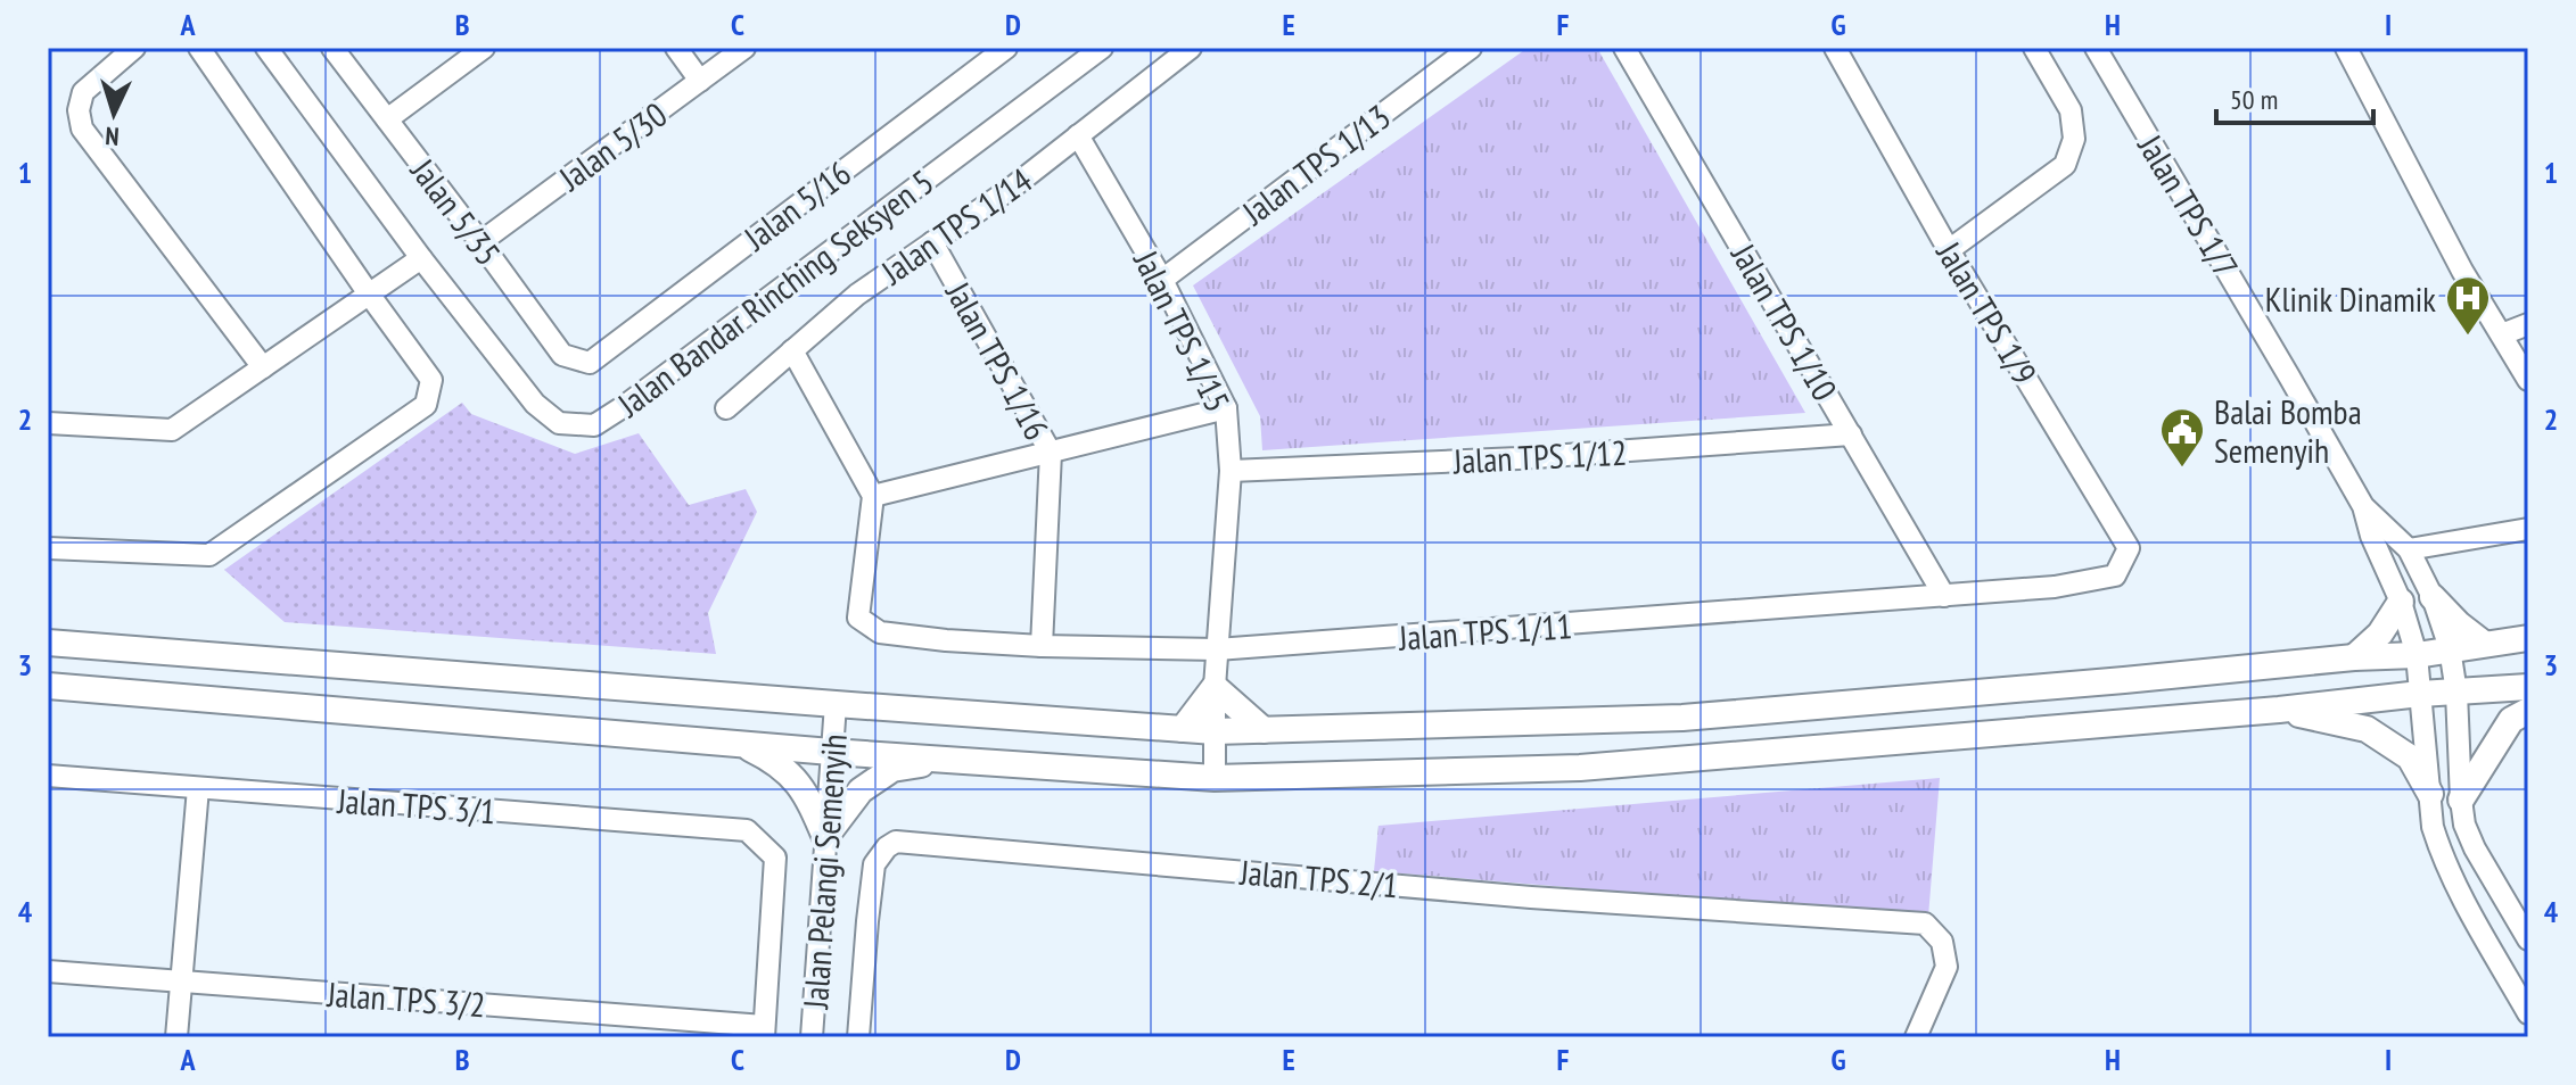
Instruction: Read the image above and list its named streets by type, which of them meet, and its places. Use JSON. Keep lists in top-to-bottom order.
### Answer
{
  "streets": {
    "street": [
      "Jalan 5/30",
      "Jalan TPS 1/13",
      "Jalan 5/16",
      "Jalan TPS 1/7",
      "Jalan 5/35",
      "Jalan TPS 1/14",
      "Jalan Bandar Rinching Seksyen 5",
      "Jalan TPS 1/9",
      "Jalan TPS 1/10",
      "Jalan TPS 1/15",
      "Jalan TPS 1/16",
      "Jalan TPS 1/12",
      "Jalan TPS 1/11",
      "Jalan TPS 3/1",
      "Jalan Pelangi Semenyih",
      "Jalan TPS 2/1",
      "Jalan TPS 3/2"
    ]
  },
  "crossings": [
    ["Jalan 5/30", "Jalan 5/35"],
    ["Jalan TPS 1/13", "Jalan TPS 1/15"],
    ["Jalan 5/16", "Jalan 5/35"],
    ["Jalan TPS 1/14", "Jalan TPS 1/15"],
    ["Jalan TPS 1/14", "Jalan TPS 1/16"],
    ["Jalan TPS 1/9", "Jalan TPS 1/11"],
    ["Jalan TPS 1/10", "Jalan TPS 1/12"],
    ["Jalan TPS 1/10", "Jalan TPS 1/11"],
    ["Jalan TPS 1/15", "Jalan TPS 1/12"],
    ["Jalan TPS 1/15", "Jalan TPS 1/11"],
    ["Jalan TPS 1/16", "Jalan TPS 1/11"],
    ["Jalan TPS 3/1", "Jalan TPS 3/2"]
  ],
  "places": {
    "hospital": ["Klinik Dinamik"],
    "public building": ["Balai Bomba Semenyih"]
  },
  "scale_bar": "50 m",
  "north": "bottom",
  "grid": {
    "columns": [
      "A",
      "B",
      "C",
      "D",
      "E",
      "F",
      "G",
      "H",
      "I"
    ],
    "rows": [
      "1",
      "2",
      "3",
      "4"
    ]
  }
}
